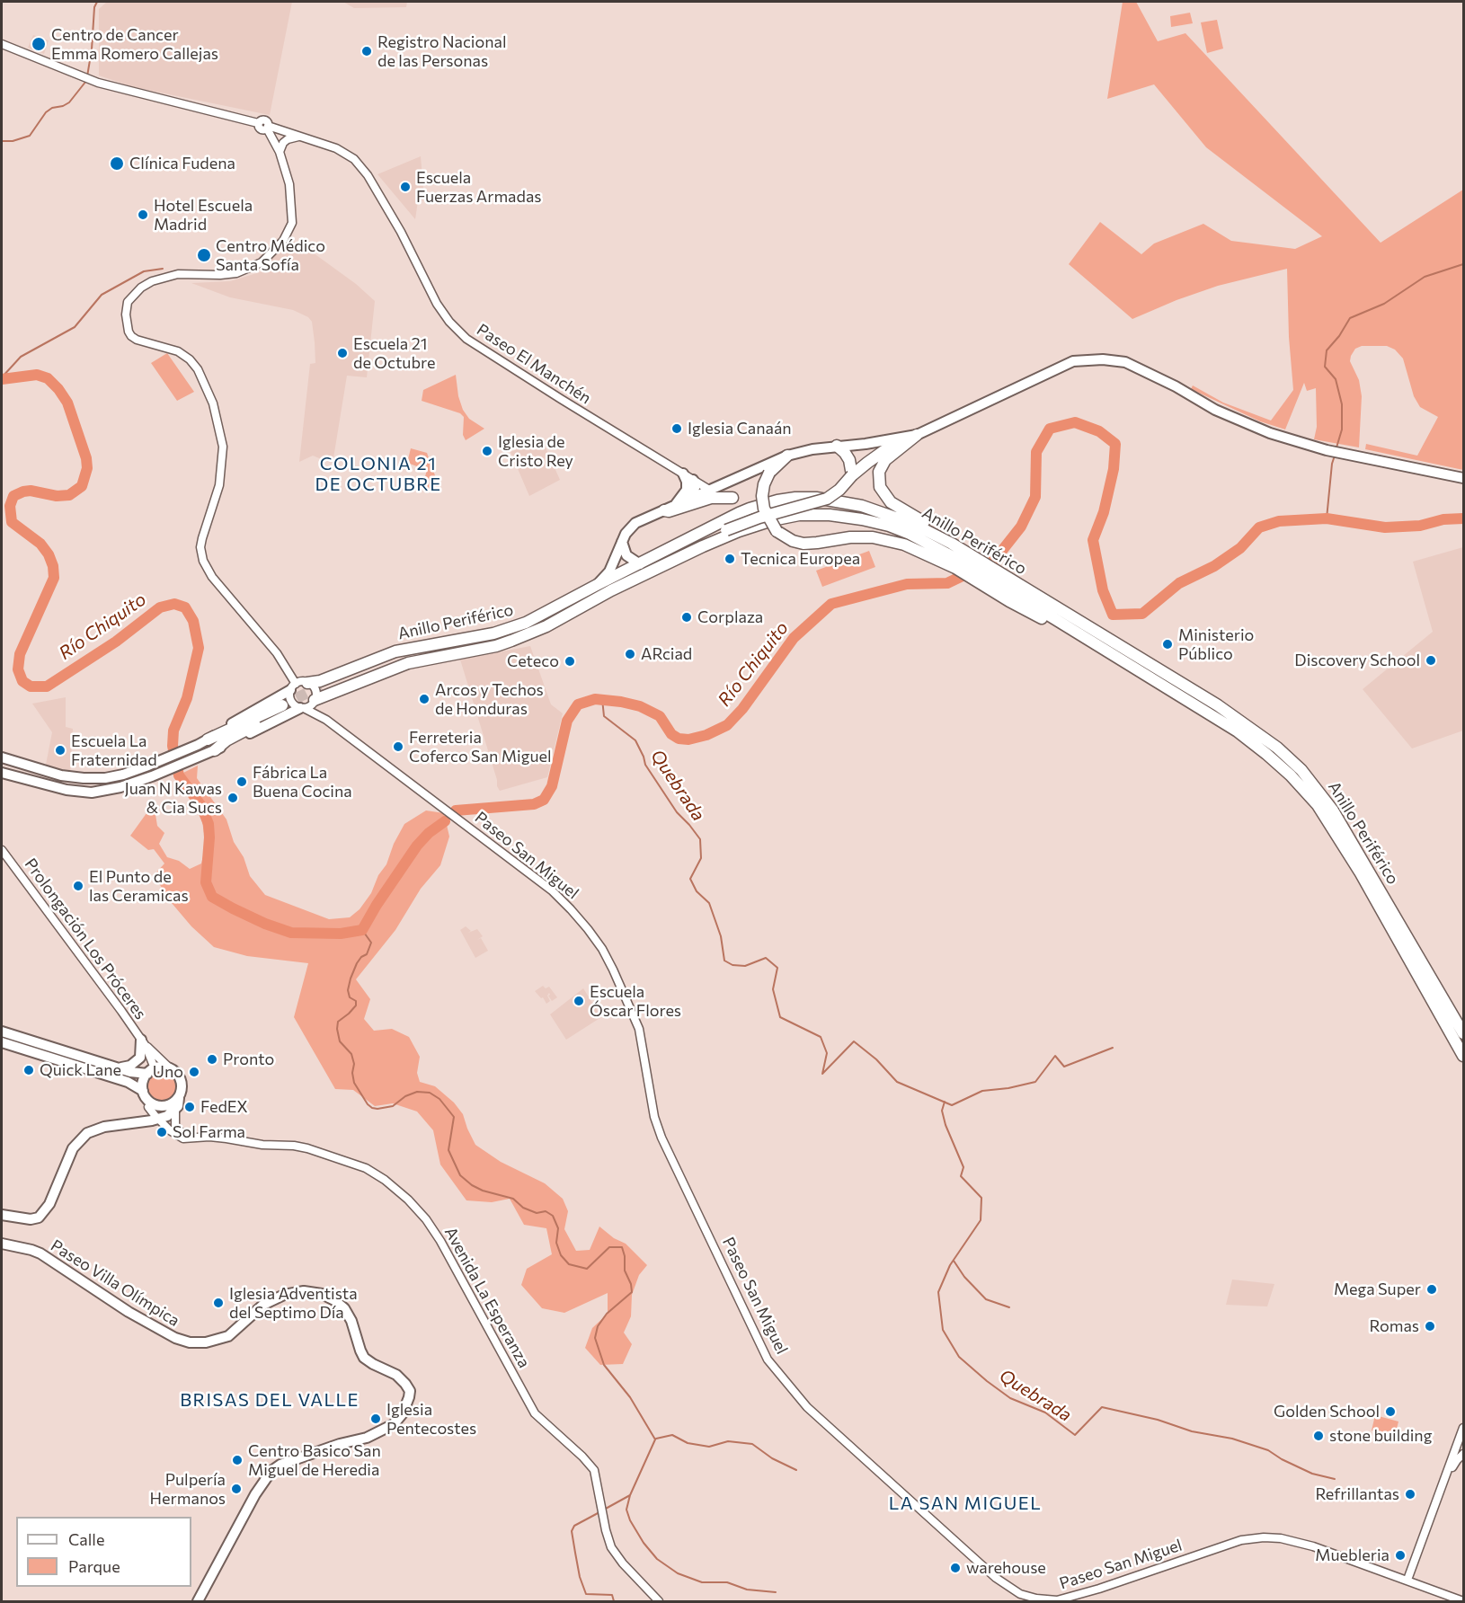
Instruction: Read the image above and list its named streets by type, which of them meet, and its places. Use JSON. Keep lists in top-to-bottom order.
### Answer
{
  "streets": {
    "highway": ["Anillo Periférico"],
    "main road": ["Paseo Villa Olímpica"],
    "street": [
      "Paseo El Manchén",
      "Paseo San Miguel",
      "Prolongación Los Próceres",
      "Avenida La Esperanza"
    ]
  },
  "crossings": [
    ["Anillo Periférico", "Paseo San Miguel"],
    ["Prolongación Los Próceres", "Avenida La Esperanza"]
  ],
  "districts": ["COLONIA 21 DE OCTUBRE", "BRISAS DEL VALLE", "LA SAN MIGUEL"],
  "water": ["Río Chiquito", "Quebrada"],
  "places": [
    "Centro de Cancer Emma Romero Callejas",
    "Registro Nacional de las Personas",
    "Clínica Fudena",
    "Escuela Fuerzas Armadas",
    "Hotel Escuela Madrid",
    "Centro Médico Santa Sofía",
    "Escuela 21 de Octubre",
    "Iglesia Canaán",
    "Iglesia de Cristo Rey",
    "Tecnica Europea",
    "Corplaza",
    "Ministerio Público",
    "ARciad",
    "Discovery School",
    "Ceteco",
    "Arcos y Techos de Honduras",
    "Ferreteria Coferco San Miguel",
    "Escuela La Fraternidad",
    "Fábrica La Buena Cocina",
    "Juan N Kawas & Cia Sucs",
    "El Punto de las Ceramicas",
    "Escuela Óscar Flores",
    "Pronto",
    "Quick Lane",
    "Uno",
    "FedEX",
    "Sol Farma",
    "Mega Super",
    "Iglesia Adventista del Septimo Día",
    "Romas",
    "Golden School",
    "Iglesia Pentecostes",
    "stone building",
    "Centro Basico San Miguel de Heredia",
    "Pulpería Hermanos",
    "Refrillantas",
    "Muebleria",
    "warehouse"
  ],
  "legend": ["Calle", "Parque"]
}
